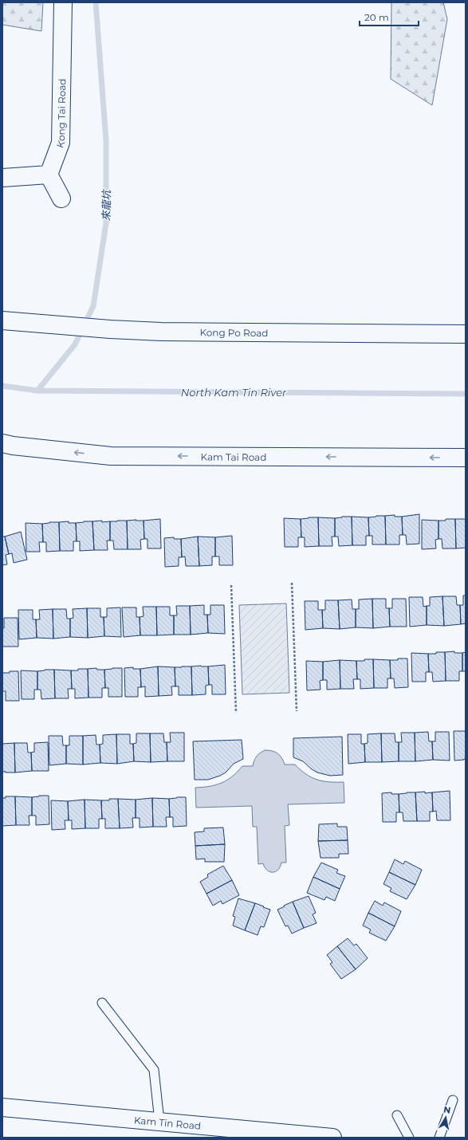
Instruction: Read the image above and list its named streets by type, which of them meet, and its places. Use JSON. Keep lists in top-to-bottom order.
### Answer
{
  "streets": {
    "street": [
      "Kong Tai Road",
      "Kong Po Road",
      "Kam Tai Road",
      "Kam Tin Road"
    ]
  },
  "one_way": ["Kam Tai Road"],
  "water": ["來龍坑", "North Kam Tin River"],
  "scale_bar": "20 m",
  "north": "top"
}
